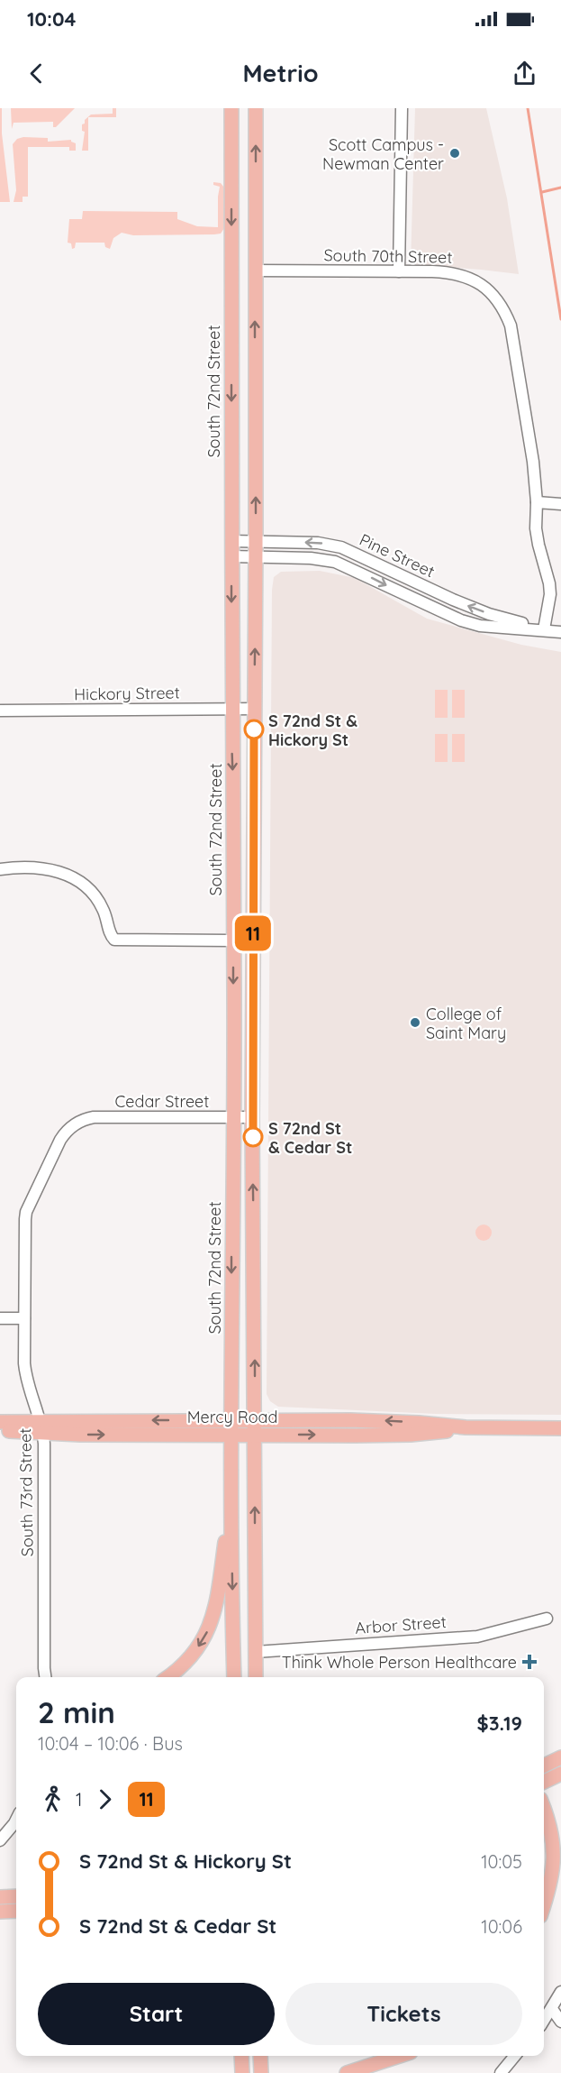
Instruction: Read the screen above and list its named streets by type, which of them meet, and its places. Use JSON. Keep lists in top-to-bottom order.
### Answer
{
  "streets": {
    "main road": ["South 72nd Street", "Mercy Road"],
    "street": [
      "South 70th Street",
      "Pine Street",
      "Hickory Street",
      "Cedar Street",
      "South 73rd Street",
      "Arbor Street"
    ]
  },
  "crossings": [
    ["South 70th Street", "Pine Street"],
    ["South 72nd Street", "Pine Street"],
    ["South 72nd Street", "Hickory Street"],
    ["South 72nd Street", "Cedar Street"],
    ["South 72nd Street", "Mercy Road"],
    ["Cedar Street", "South 73rd Street"],
    ["Mercy Road", "South 73rd Street"]
  ],
  "places": {
    "other": [
      "Scott Campus - Newman Center",
      "S 72nd St & Hickory St",
      "College of Saint Mary",
      "S 72nd St & Cedar St"
    ],
    "health": ["Think Whole Person Healthcare"]
  },
  "lines": ["bus line 11"],
  "page": {
    "status": "10:04",
    "header": "Metrio",
    "on_map": "11",
    "heading": ["2 min", "10:04 – 10:06 · Bus", "$3.19"],
    "legs": ["1", "11"],
    "list": [
      {
        "name": "S 72nd St & Hickory St",
        "value": "10:05"
      },
      {
        "name": "S 72nd St & Cedar St",
        "value": "10:06"
      }
    ],
    "buttons": ["Start", "Tickets"]
  }
}
